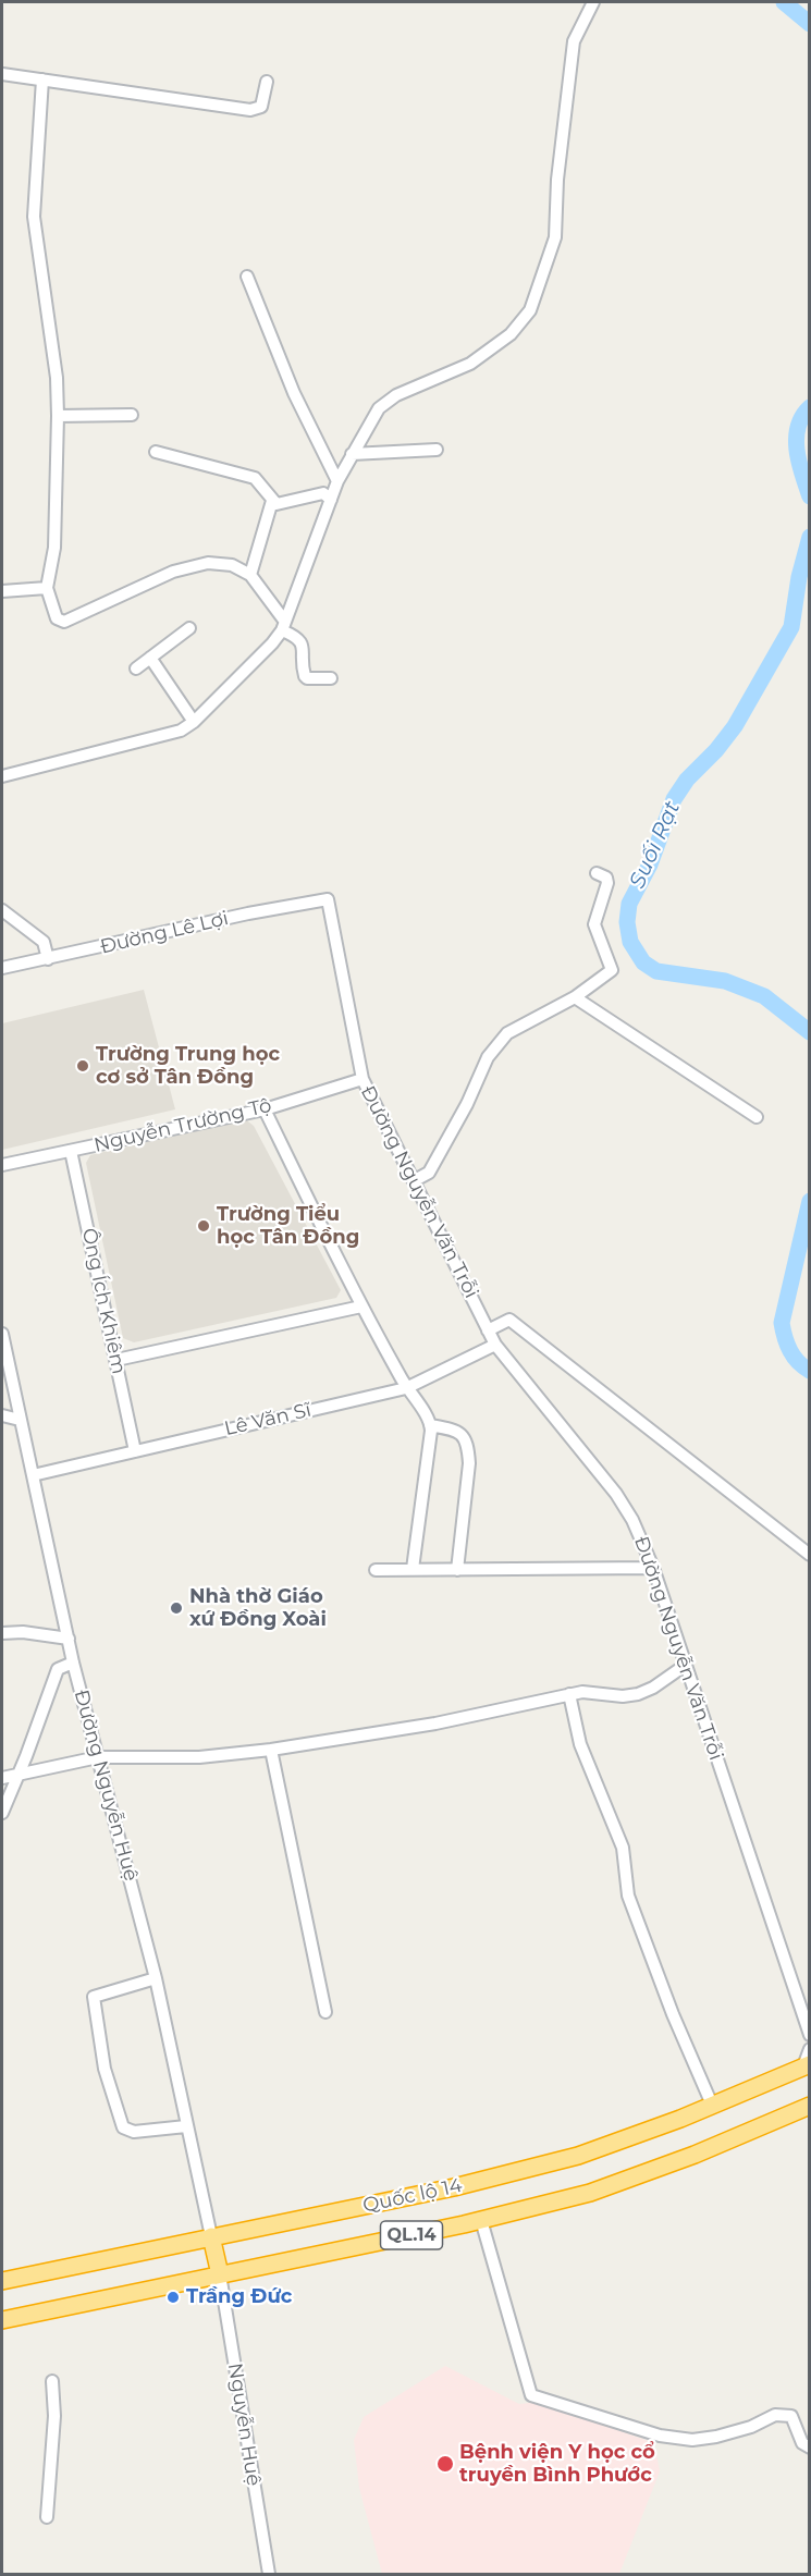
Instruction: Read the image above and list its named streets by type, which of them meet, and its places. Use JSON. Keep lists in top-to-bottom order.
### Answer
{
  "streets": {
    "highway": ["Quốc lộ 14", "QL.14"],
    "street": [
      "Đường Lê Lợi",
      "Nguyễn Trường Tộ",
      "Đường Nguyễn Văn Trỗi",
      "Ông Ích Khiêm",
      "Lê Văn Sĩ",
      "Đường Nguyễn Huệ",
      "Nguyễn Huệ"
    ]
  },
  "crossings": [
    ["Đường Lê Lợi", "Đường Nguyễn Văn Trỗi"],
    ["Nguyễn Trường Tộ", "Đường Nguyễn Văn Trỗi"],
    ["Nguyễn Trường Tộ", "Ông Ích Khiêm"],
    ["Đường Nguyễn Văn Trỗi", "Lê Văn Sĩ"],
    ["Ông Ích Khiêm", "Lê Văn Sĩ"],
    ["Lê Văn Sĩ", "Đường Nguyễn Huệ"],
    ["Đường Nguyễn Huệ", "Quốc lộ 14"],
    ["Quốc lộ 14", "Nguyễn Huệ"]
  ],
  "water": ["Suối Rạt"],
  "places": [
    "Trường Trung học cơ sở Tân Đồng",
    "Trường Tiểu học Tân Đồng",
    "Nhà thờ Giáo xứ Đồng Xoài",
    "Trầng Đức",
    "Bệnh viện Y học cổ truyền Bình Phước"
  ]
}
